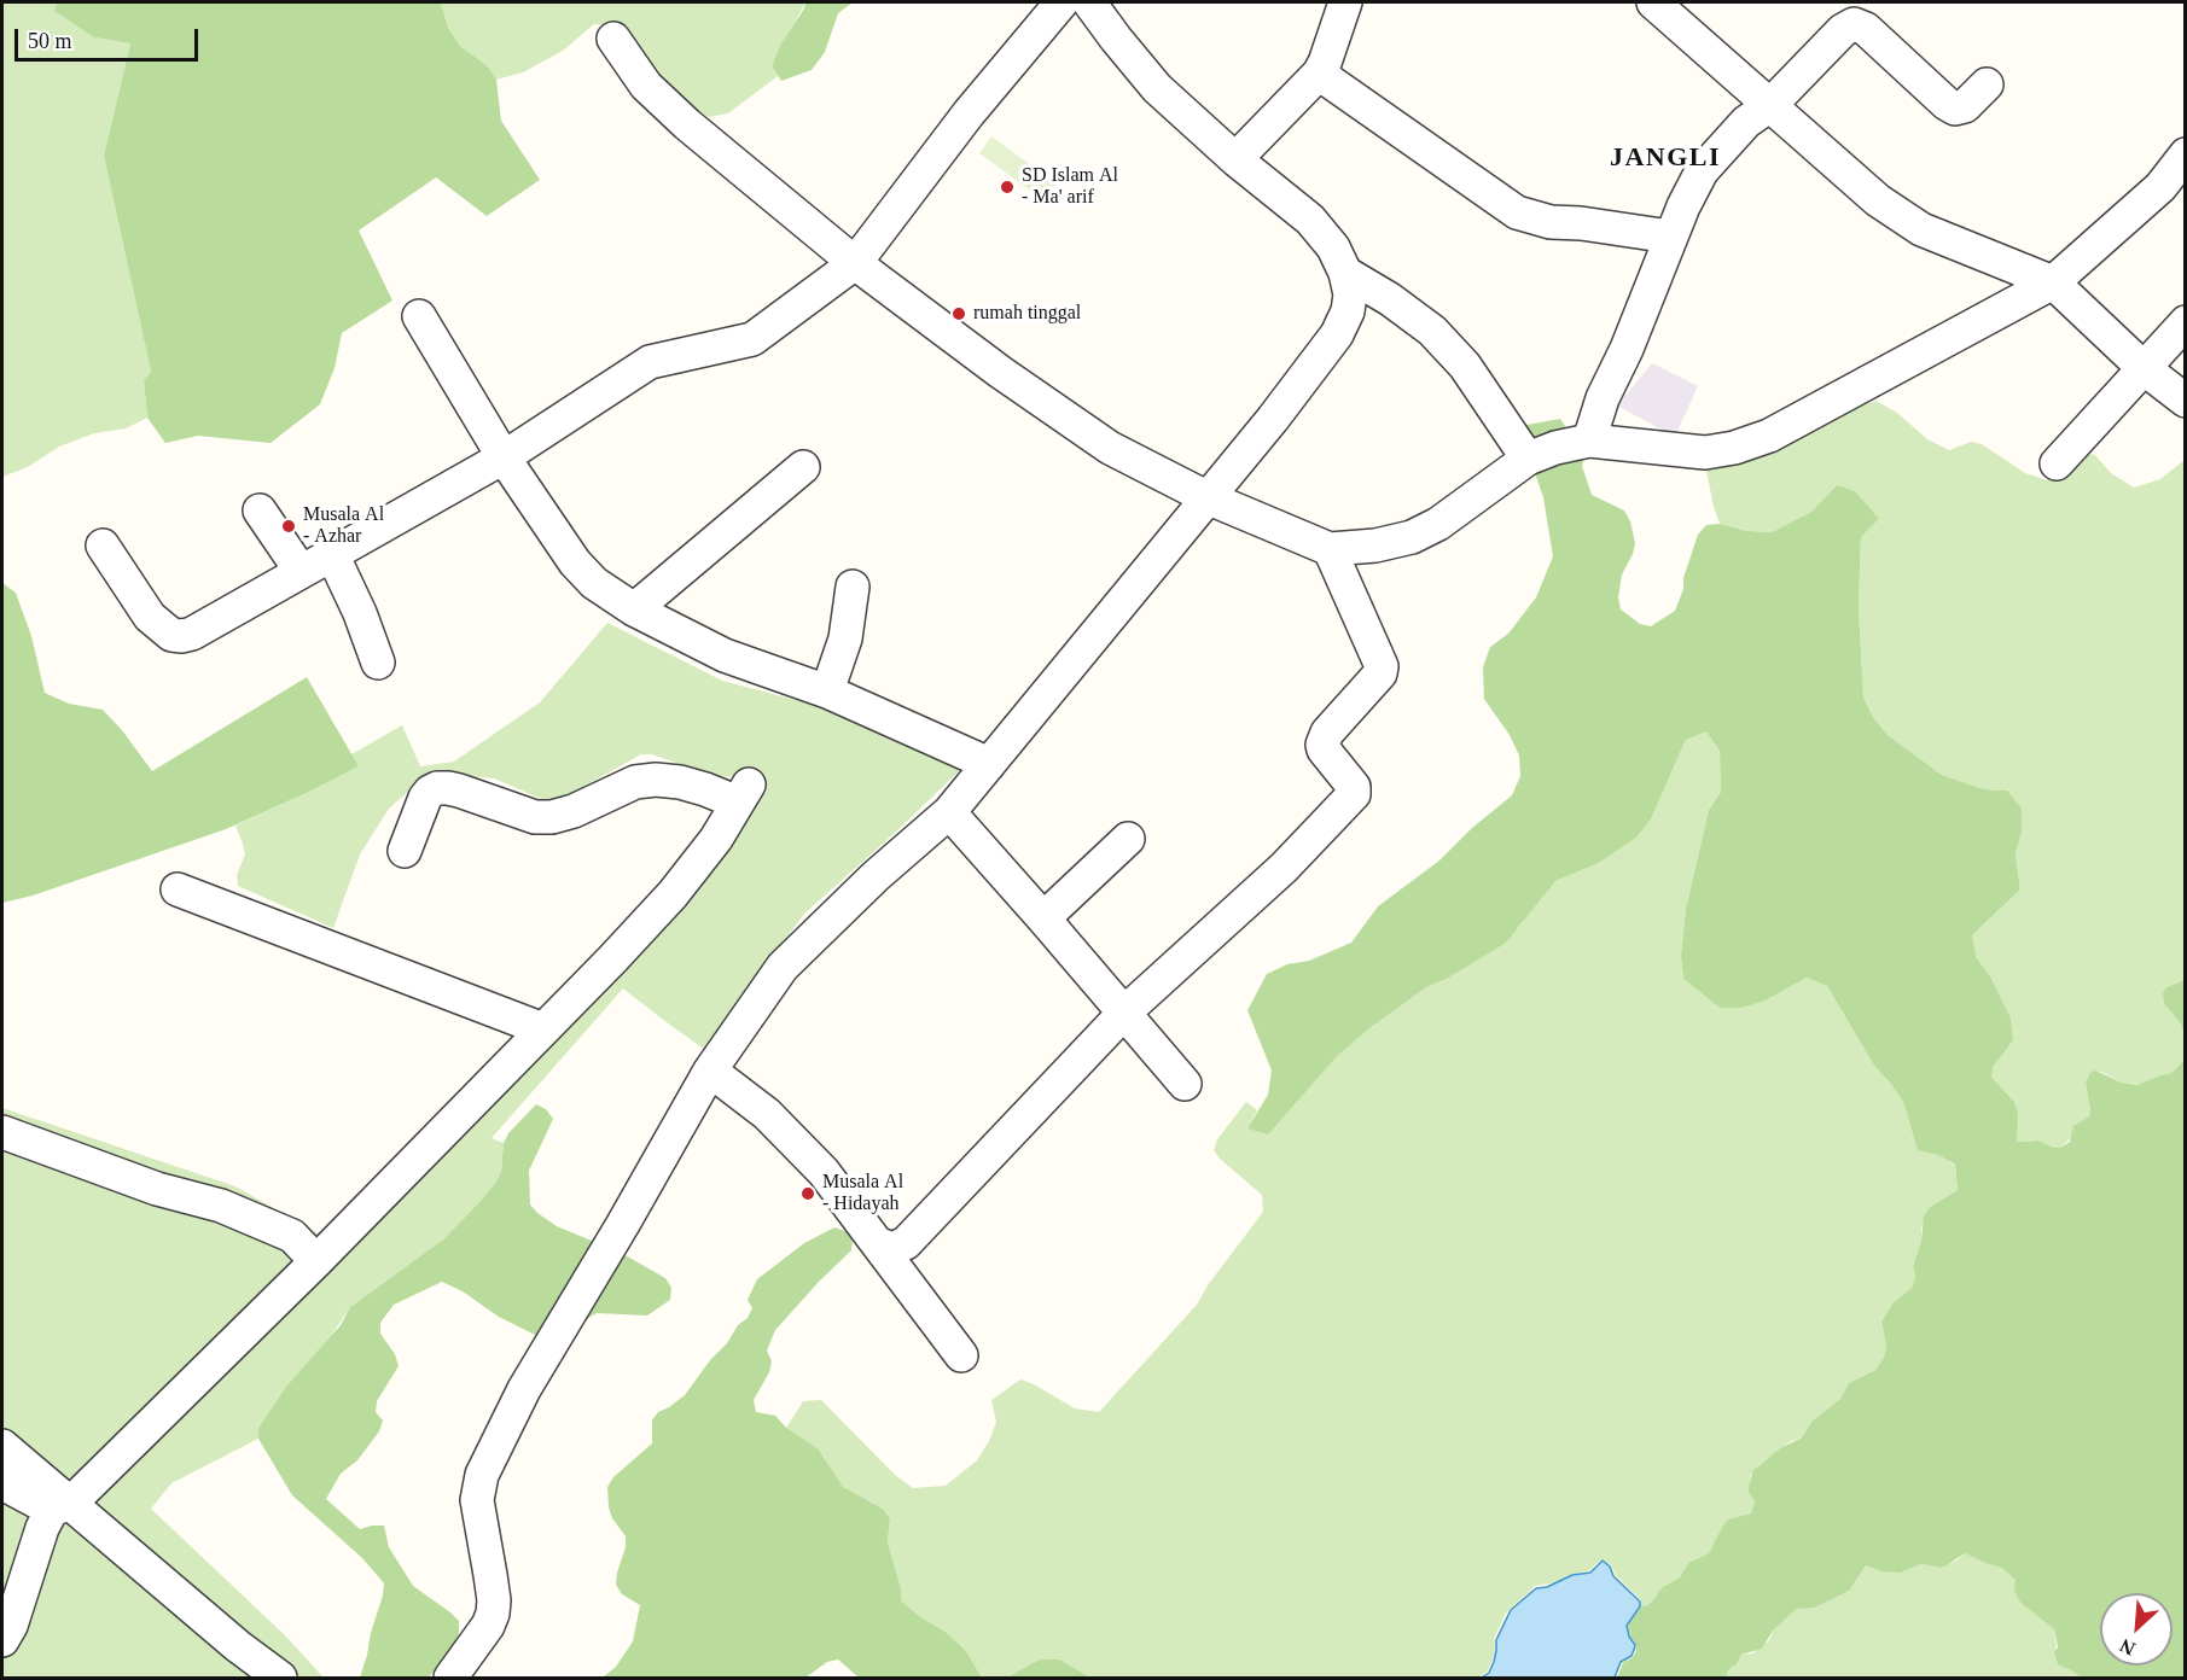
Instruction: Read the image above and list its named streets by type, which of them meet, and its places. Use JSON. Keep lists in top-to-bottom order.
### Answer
{
  "districts": ["JANGLI"],
  "places": [
    "SD Islam Al - Ma' arif",
    "rumah tinggal",
    "Musala Al - Azhar",
    "Musala Al - Hidayah"
  ],
  "scale_bar": "50 m",
  "north": "bottom left"
}
